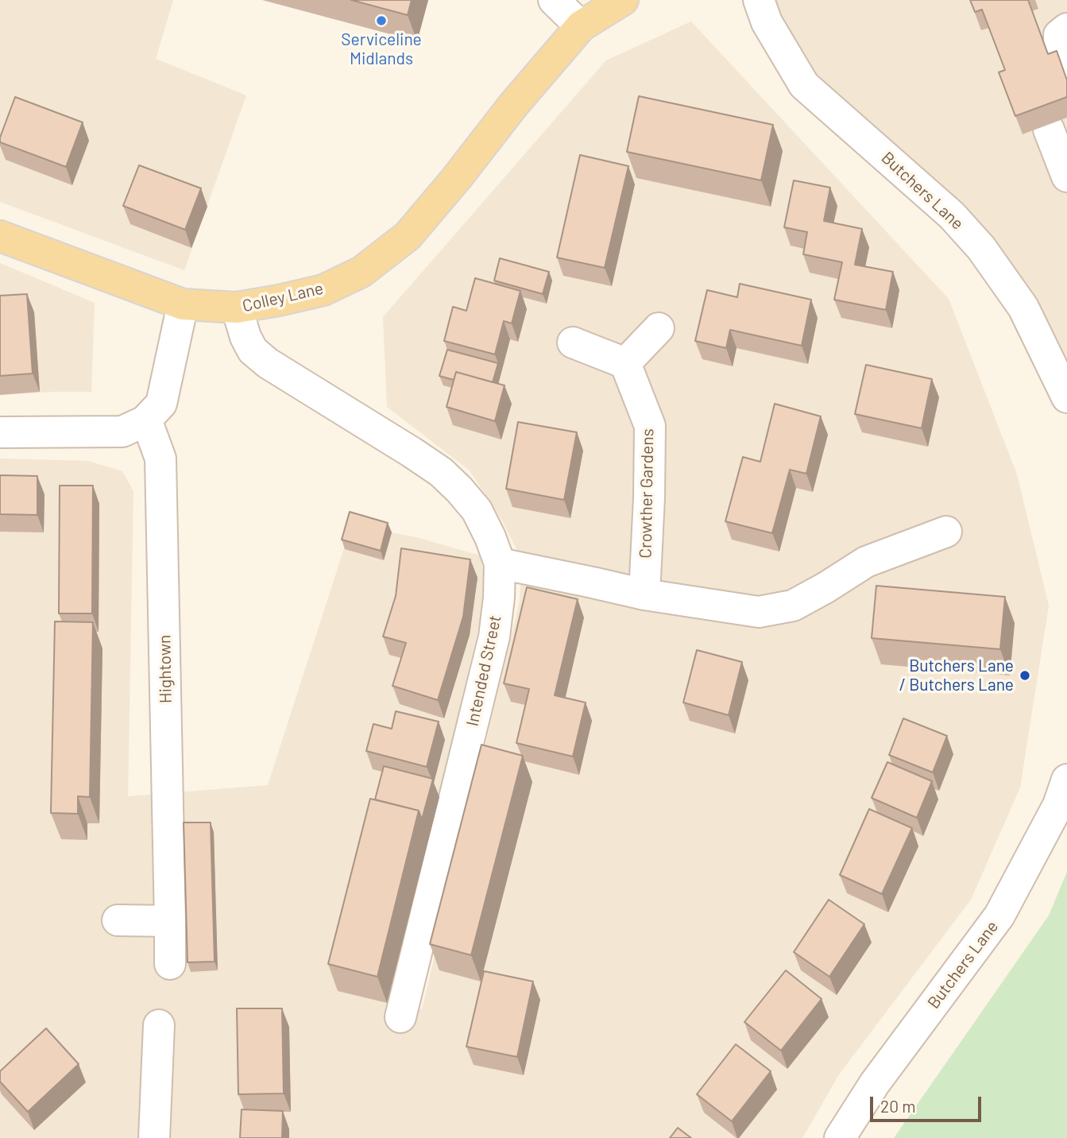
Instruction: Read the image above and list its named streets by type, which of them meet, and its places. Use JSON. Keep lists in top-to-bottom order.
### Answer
{
  "streets": {
    "main road": ["Colley Lane"],
    "street": [
      "Butchers Lane",
      "Crowther Gardens",
      "Hightown",
      "Intended Street"
    ]
  },
  "crossings": [
    ["Colley Lane", "Intended Street"]
  ],
  "places": ["Serviceline Midlands", "Butchers Lane / Butchers Lane"],
  "scale_bar": "20 m"
}
